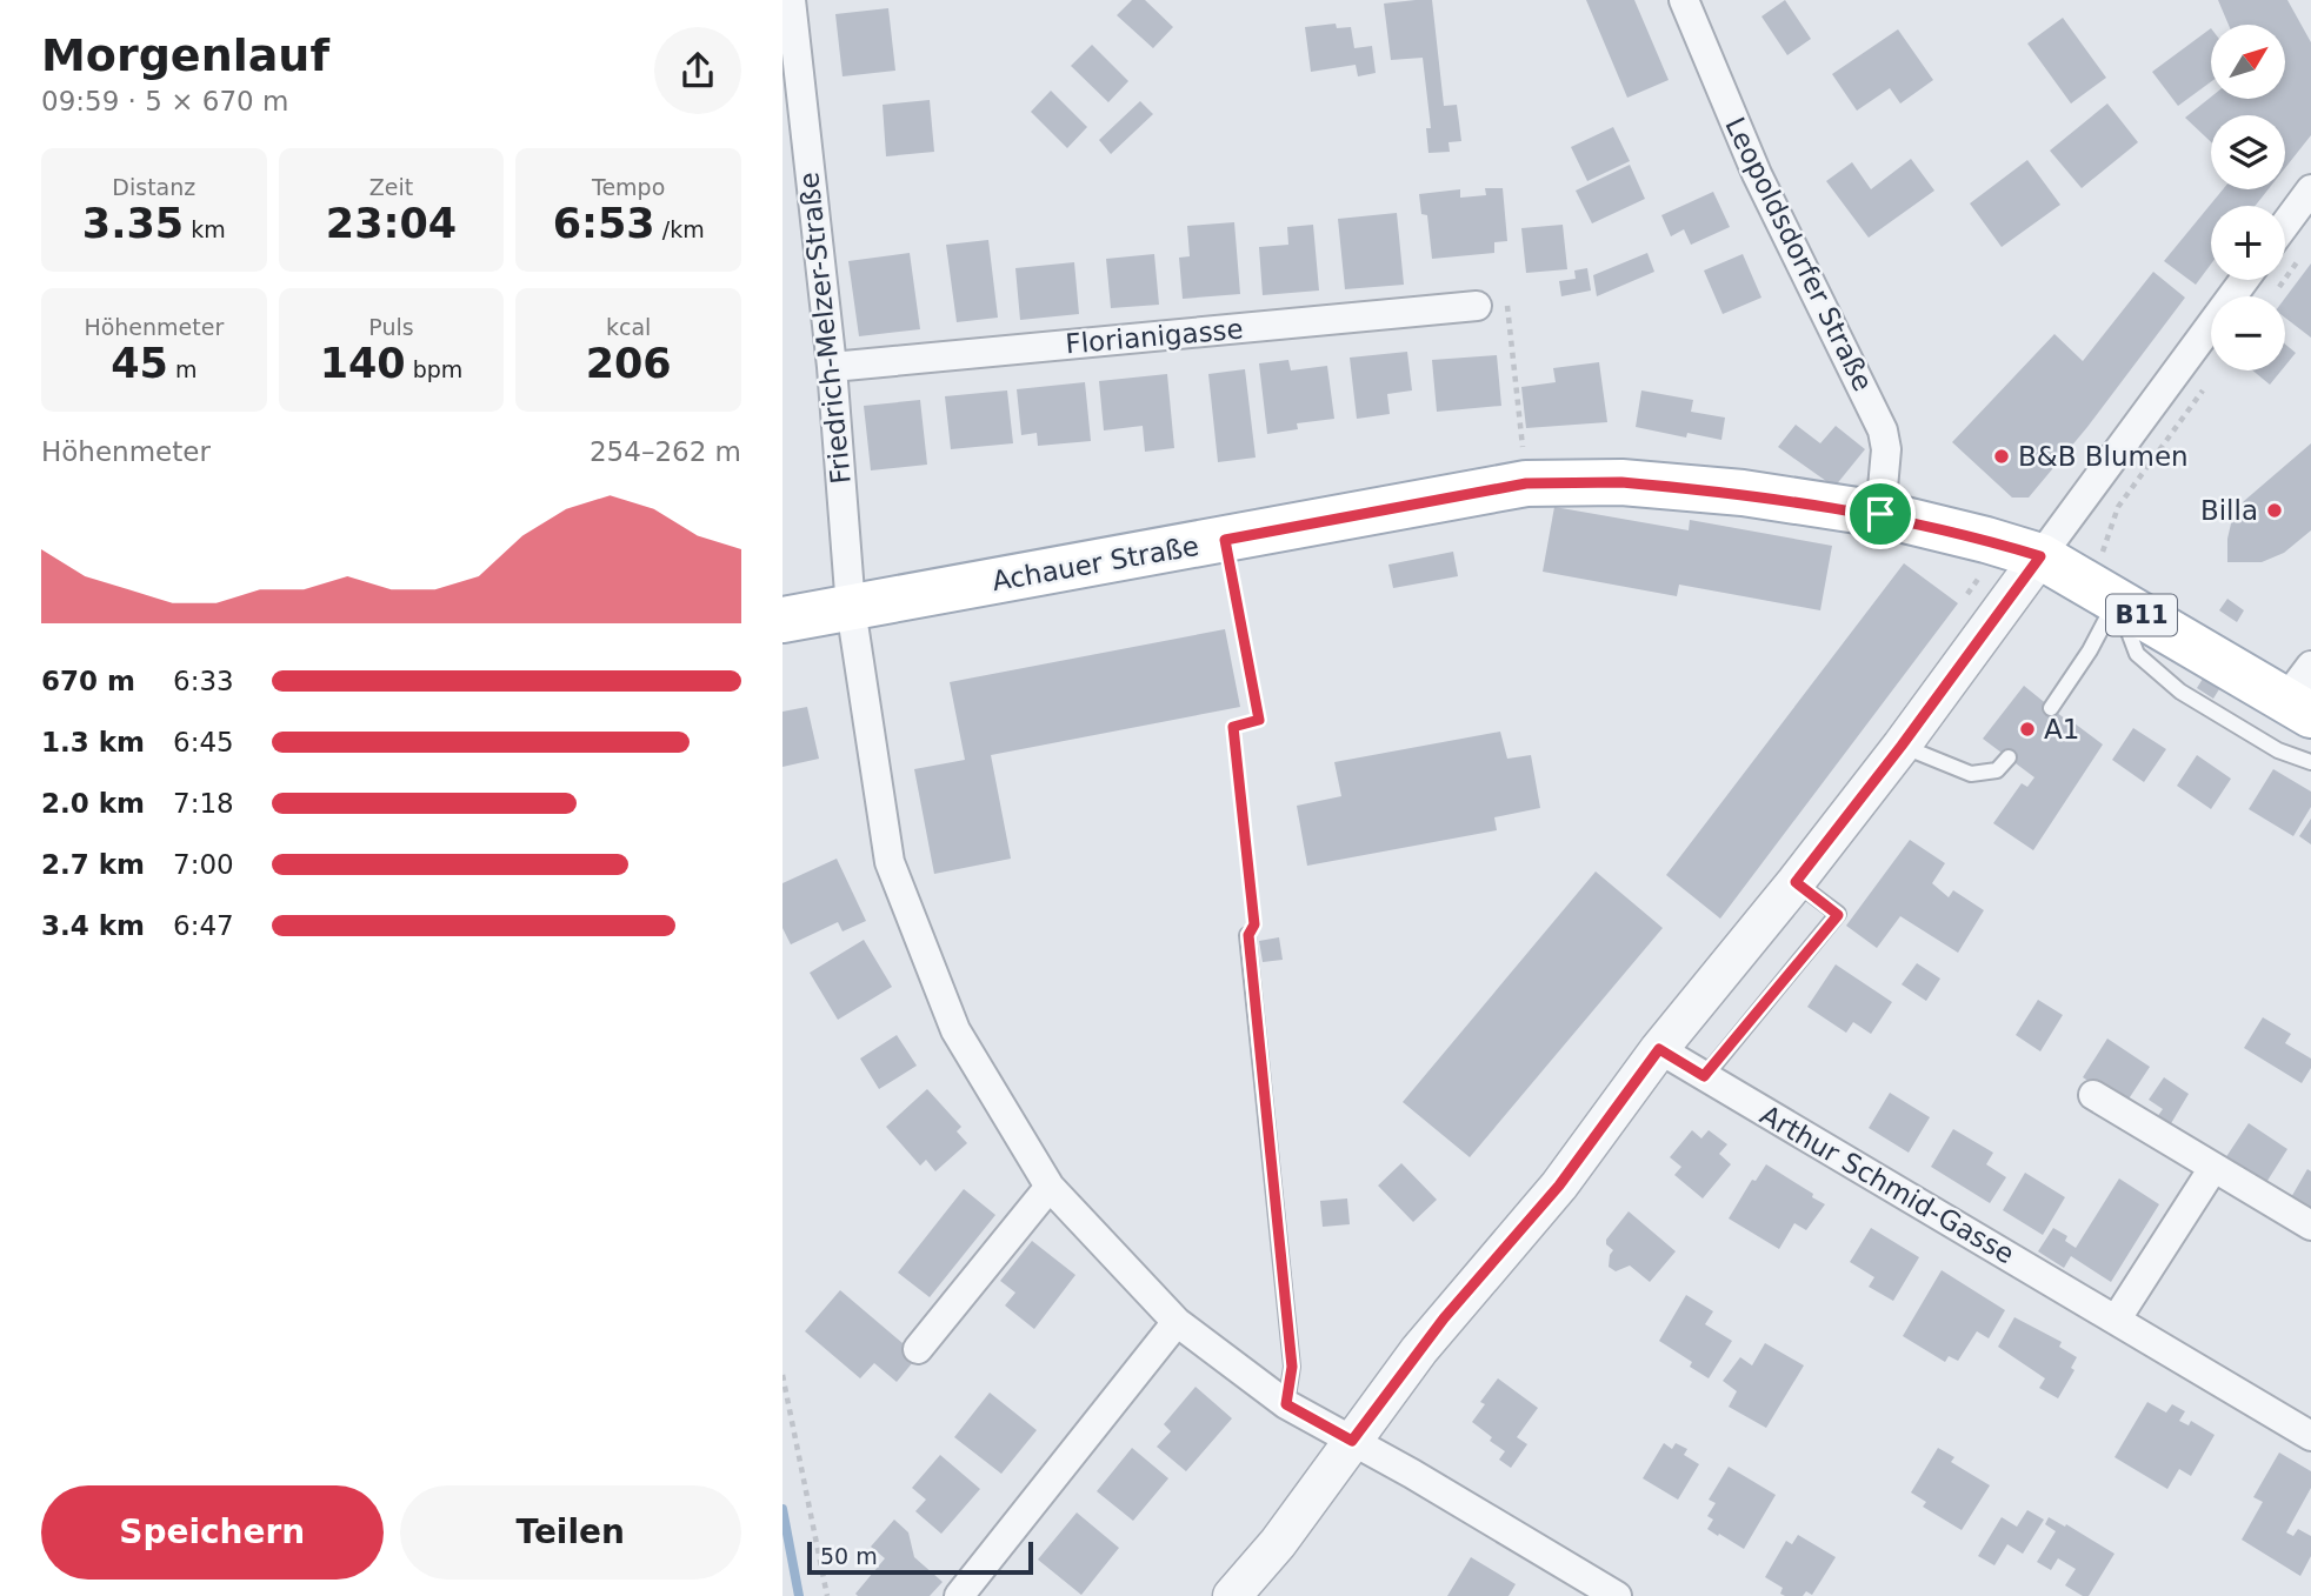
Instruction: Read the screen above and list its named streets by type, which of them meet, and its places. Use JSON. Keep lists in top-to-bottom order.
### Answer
{
  "streets": {
    "main road": ["Achauer Straße", "B11"],
    "street": [
      "Leopoldsdorfer Straße",
      "Friedrich-Melzer-Straße",
      "Florianigasse",
      "Arthur Schmid-Gasse"
    ]
  },
  "crossings": [
    ["Leopoldsdorfer Straße", "Achauer Straße"],
    ["Friedrich-Melzer-Straße", "Florianigasse"],
    ["Friedrich-Melzer-Straße", "Achauer Straße"],
    ["Achauer Straße", "B11"]
  ],
  "places": ["B&B Blumen", "Billa", "A1"],
  "scale_bar": "50 m",
  "north": "top right",
  "page": {
    "heading": ["Morgenlauf", "09:59 · 5 × 670 m"],
    "map_buttons": ["+", "−"],
    "stats": [
      ["Distanz", "3.35 km"],
      ["Zeit", "23:04"],
      ["Tempo", "6:53 /km"],
      ["Höhenmeter", "45 m"],
      ["Puls", "140 bpm"],
      ["kcal", "206"]
    ],
    "chart": ["Höhenmeter", "254–262 m"],
    "list": [
      {
        "name": "670 m",
        "note": "6:33"
      },
      {
        "name": "1.3 km",
        "note": "6:45"
      },
      {
        "name": "2.0 km",
        "note": "7:18"
      },
      {
        "name": "2.7 km",
        "note": "7:00"
      },
      {
        "name": "3.4 km",
        "note": "6:47"
      }
    ],
    "buttons": ["Speichern", "Teilen"],
    "scale": "50 m"
  }
}
